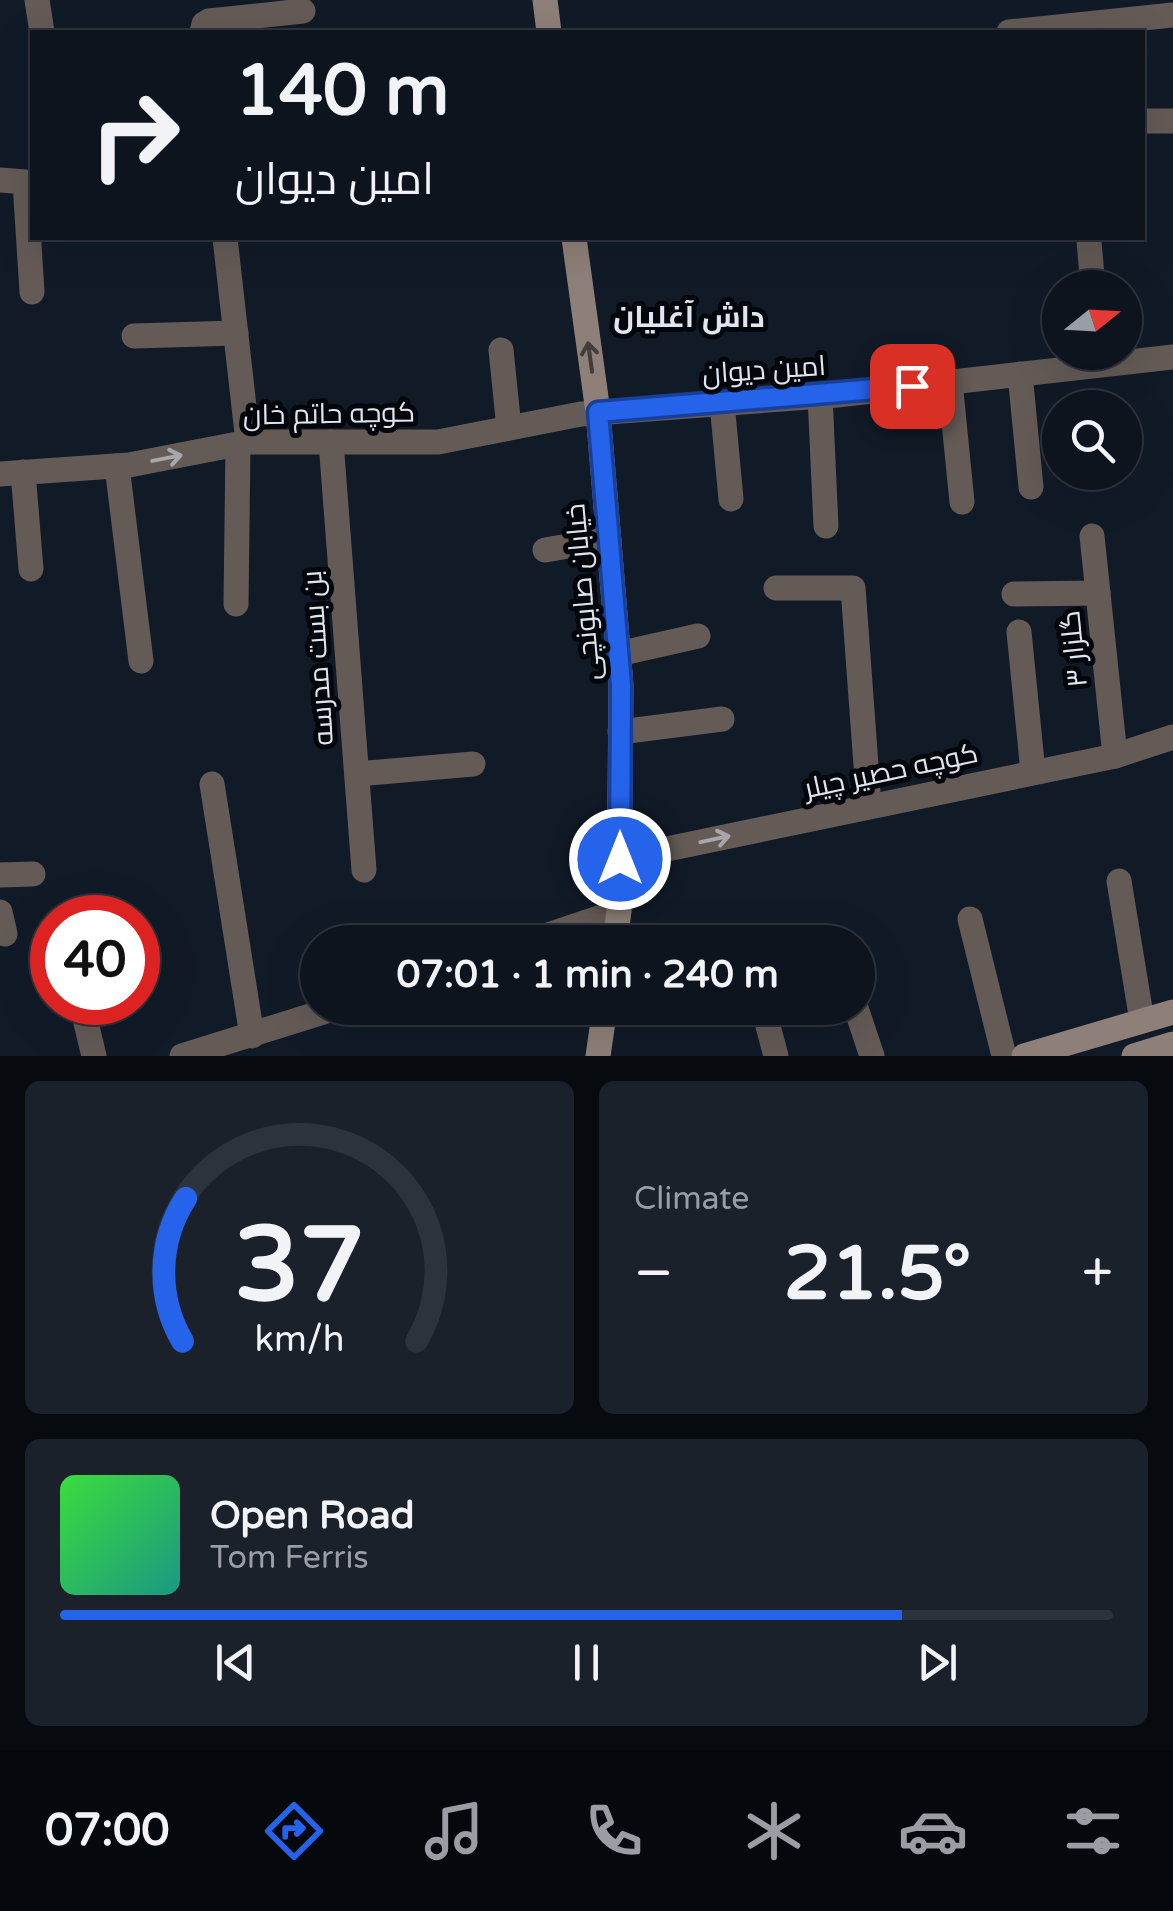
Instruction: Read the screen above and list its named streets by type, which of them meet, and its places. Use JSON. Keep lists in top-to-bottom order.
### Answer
{
  "streets": {
    "street": [
      "امین دیوان",
      "کوچه حاتم خان",
      "خیابان صابونچی",
      "گلزار ۳",
      "بن بست مدرسه",
      "کوچه حصیر چیلر"
    ]
  },
  "crossings": [
    ["امین دیوان", "کوچه حاتم خان"],
    ["امین دیوان", "خیابان صابونچی"],
    ["کوچه حاتم خان", "خیابان صابونچی"],
    ["کوچه حاتم خان", "بن بست مدرسه"],
    ["خیابان صابونچی", "کوچه حصیر چیلر"],
    ["گلزار ۳", "کوچه حصیر چیلر"]
  ],
  "districts": ["داش آغلیان"],
  "north": "right",
  "page": {
    "turn": ["140 m", "امین دیوان"],
    "limit": "40",
    "trip": "07:01 · 1 min · 240 m",
    "tile": "Climate",
    "heat": ["−", "21.5°", "+"],
    "song": ["Open Road", "Tom Ferris"],
    "tabs": "07:00",
    "gauge": ["37", "km/h"]
  }
}
